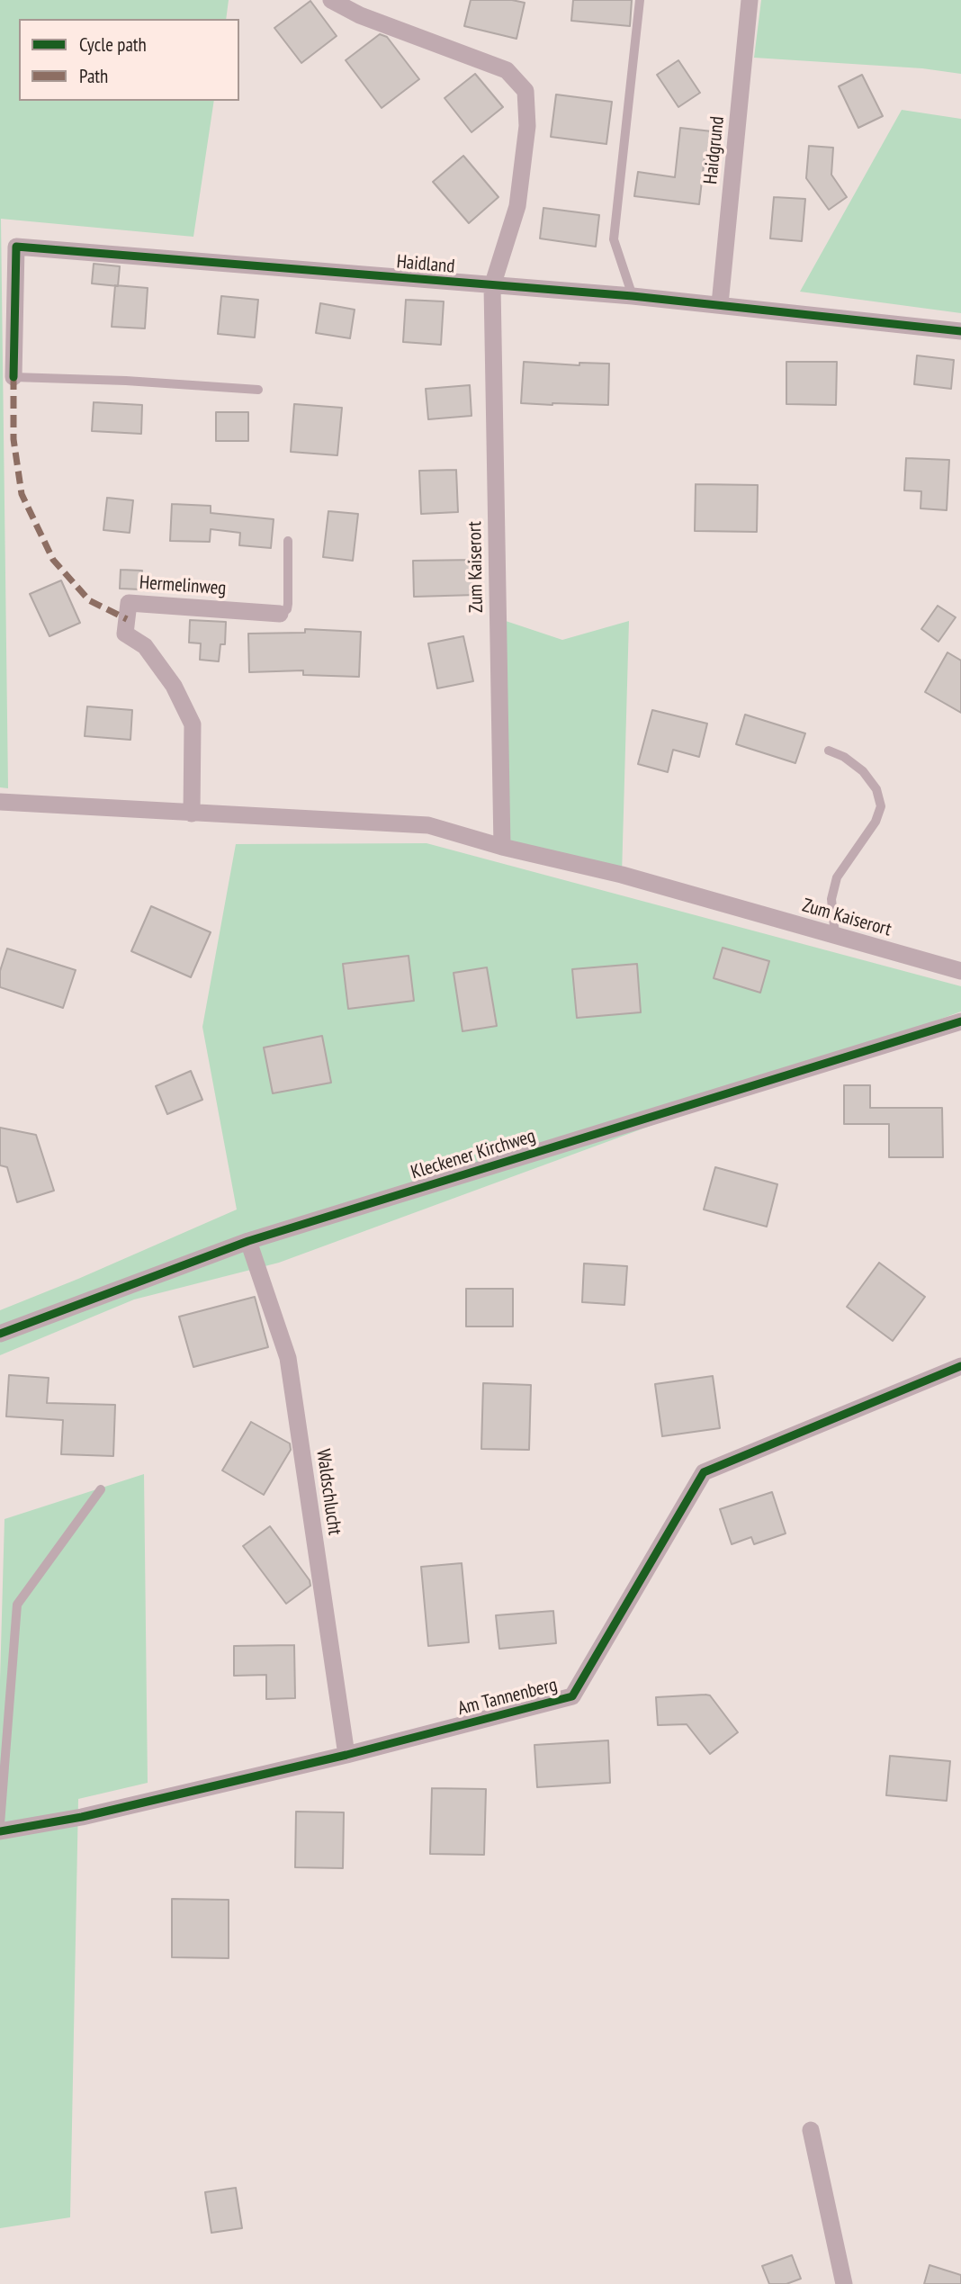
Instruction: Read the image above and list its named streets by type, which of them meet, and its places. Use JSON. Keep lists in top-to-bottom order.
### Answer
{
  "streets": {
    "street": [
      "Haidgrund",
      "Haidland",
      "Zum Kaiserort",
      "Hermelinweg",
      "Kleckener Kirchweg",
      "Waldschlucht",
      "Am Tannenberg"
    ]
  },
  "crossings": [
    ["Haidgrund", "Haidland"],
    ["Haidland", "Zum Kaiserort"],
    ["Zum Kaiserort", "Hermelinweg"],
    ["Kleckener Kirchweg", "Waldschlucht"],
    ["Waldschlucht", "Am Tannenberg"]
  ],
  "legend": ["Cycle path", "Path"]
}
